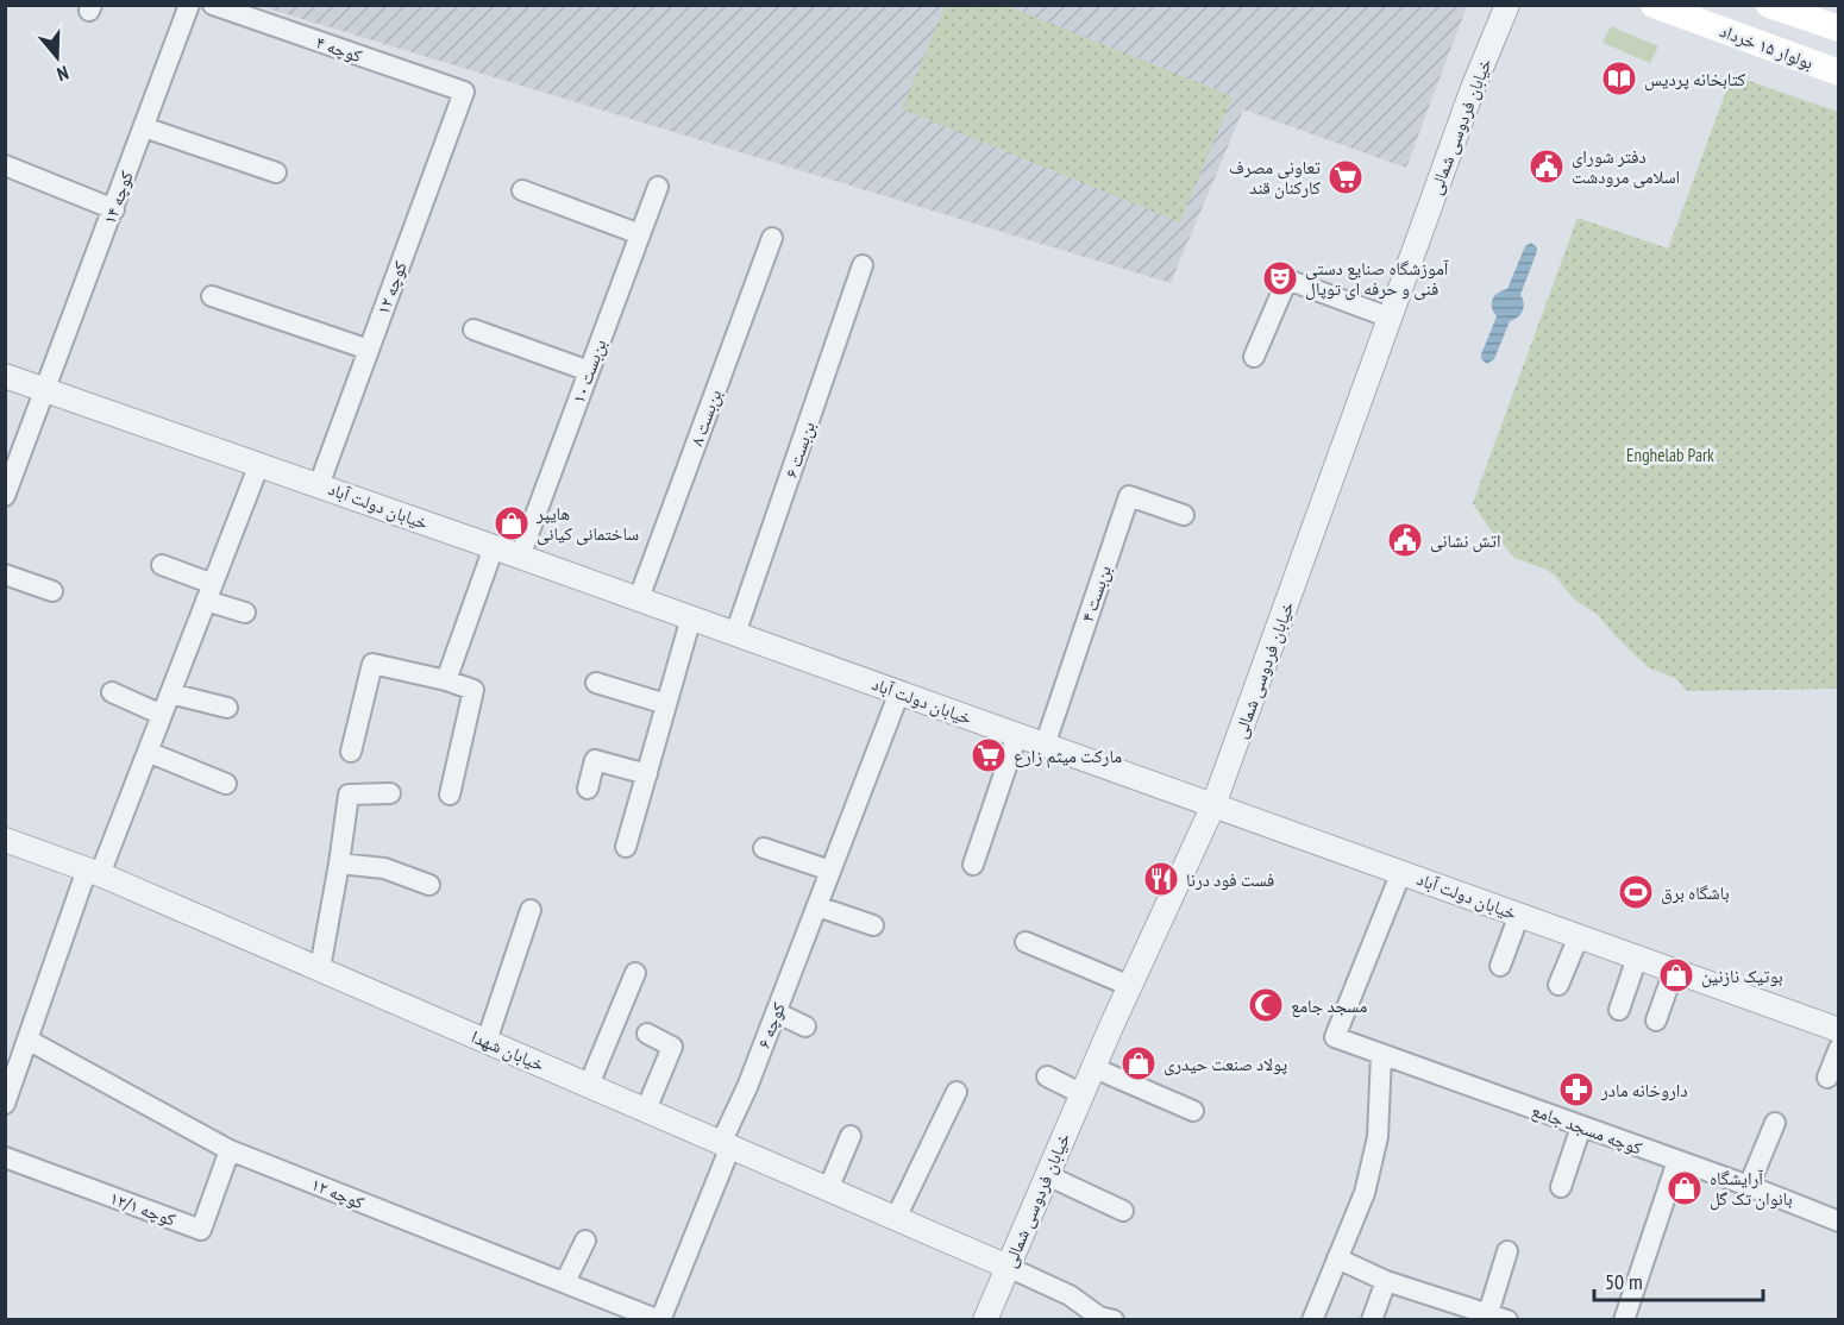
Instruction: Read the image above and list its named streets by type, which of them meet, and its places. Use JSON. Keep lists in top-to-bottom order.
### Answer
{
  "streets": {
    "main road": ["بولوار ۱۵ خرداد"],
    "street": [
      "کوچه ۴",
      "خیابان فردوسی شمالی",
      "کوچه ۱۴",
      "کوچه ۱۲",
      "بن‌بست ۱۰",
      "بن‌بست ۸",
      "بن‌بست ۶",
      "خیابان دولت آباد",
      "بن‌بست ۴",
      "کوچه ۶",
      "خیابان شهدا",
      "کوچه مسجد جامع",
      "کوچه ۱۲/۱"
    ]
  },
  "crossings": [
    ["کوچه ۴", "کوچه ۱۲"],
    ["خیابان فردوسی شمالی", "خیابان دولت آباد"],
    ["خیابان فردوسی شمالی", "خیابان شهدا"],
    ["کوچه ۱۴", "خیابان دولت آباد"],
    ["کوچه ۱۲", "خیابان دولت آباد"],
    ["کوچه ۱۲", "کوچه ۶"],
    ["کوچه ۱۲", "کوچه ۱۲/۱"],
    ["بن‌بست ۱۰", "خیابان دولت آباد"],
    ["بن‌بست ۸", "خیابان دولت آباد"],
    ["بن‌بست ۶", "خیابان دولت آباد"],
    ["خیابان دولت آباد", "بن‌بست ۴"],
    ["خیابان دولت آباد", "کوچه ۶"],
    ["خیابان دولت آباد", "کوچه مسجد جامع"],
    ["کوچه ۶", "خیابان شهدا"]
  ],
  "parks": ["Enghelab Park"],
  "places": {
    "library": ["کتابخانه پردیس"],
    "public building": ["دفتر شورای اسلامی مرودشت", "اتش نشانی"],
    "supermarket": ["تعاونی مصرف کارکنان قند", "مارکت میثم زارع"],
    "theatre": ["آموزشگاه صنایع دستی فنی و حرفه ای توپال"],
    "shop": [
      "هایپر ساختمانی کیانی",
      "بوتیک نازنین",
      "پولاد صنعت حیدری",
      "آرایشگاه بانوان تک گل"
    ],
    "restaurant": ["فست فود درنا"],
    "sports": ["باشگاه برق"],
    "mosque": ["مسجد جامع"],
    "pharmacy": ["داروخانه مادر"]
  },
  "scale_bar": "50 m",
  "north": "bottom"
}
